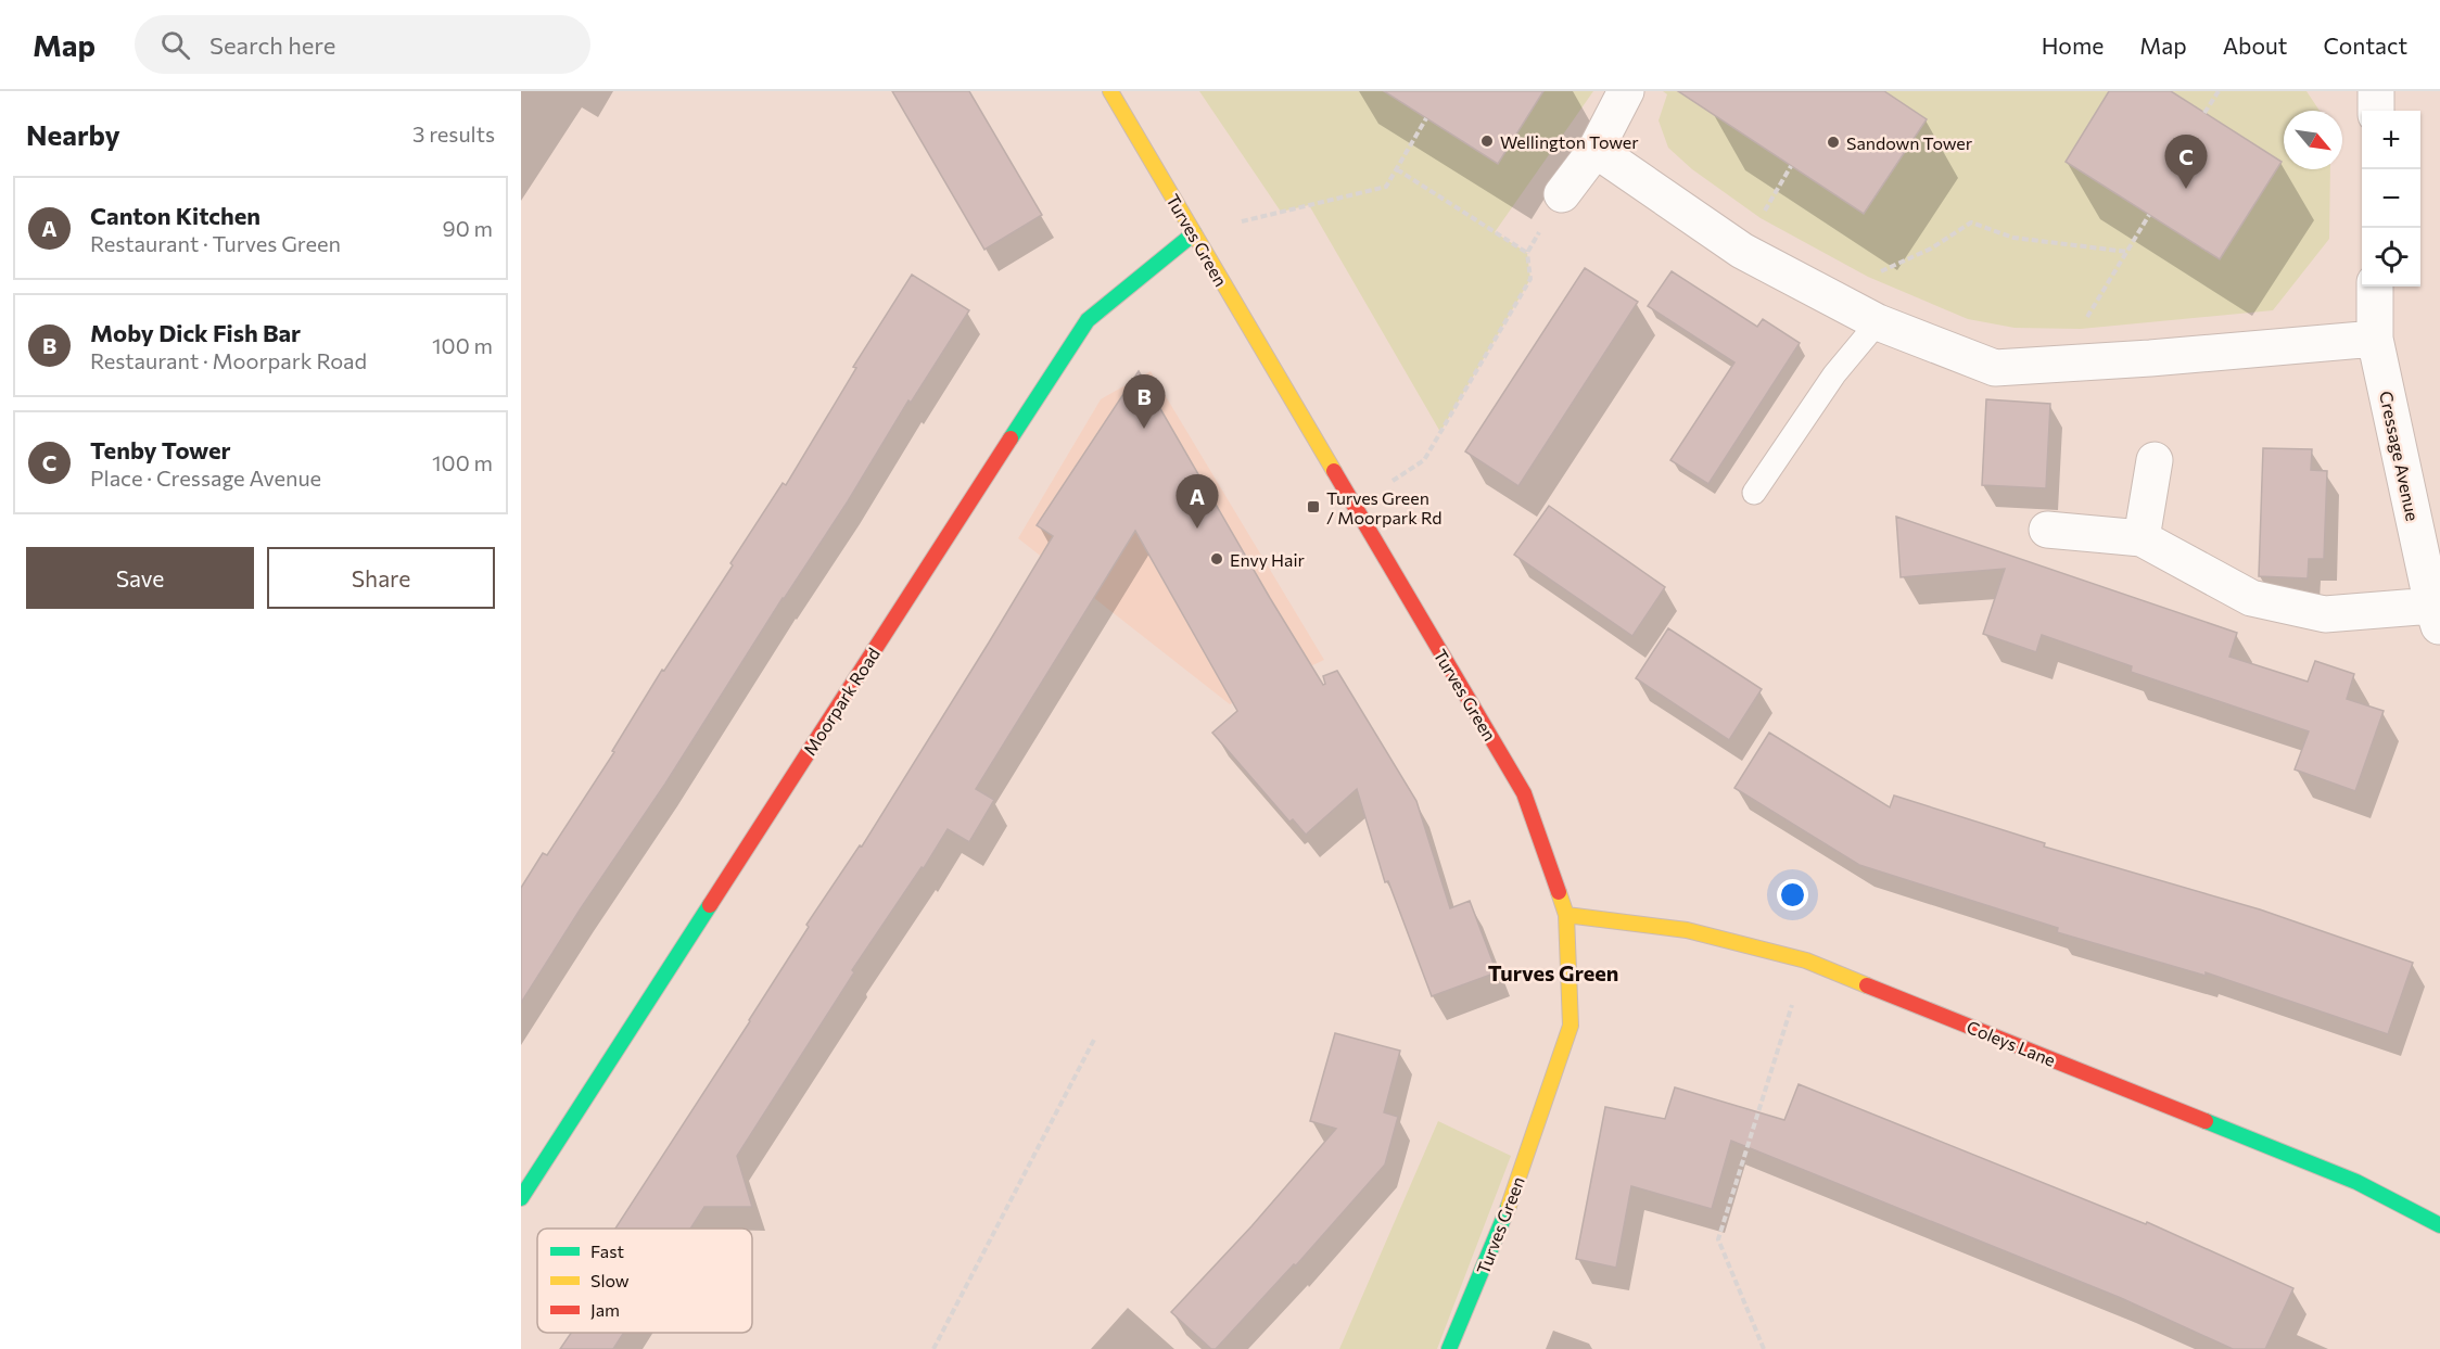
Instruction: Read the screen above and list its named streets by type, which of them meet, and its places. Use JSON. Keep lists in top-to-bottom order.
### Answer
{
  "streets": {
    "street": [
      "Turves Green",
      "Cressage Avenue",
      "Moorpark Road",
      "Coleys Lane"
    ]
  },
  "crossings": [
    ["Turves Green", "Moorpark Road"],
    ["Turves Green", "Coleys Lane"]
  ],
  "districts": ["Turves Green"],
  "places": {
    "other": ["Wellington Tower", "Sandown Tower", "Envy Hair"],
    "transit": ["Turves Green / Moorpark Rd"]
  },
  "legend": ["Fast", "Slow", "Jam"],
  "north": "bottom right",
  "page": {
    "header": "Map",
    "search": "Search here",
    "nav": [
      "Home",
      "Map",
      "About",
      "Contact"
    ],
    "heading": ["Nearby", "3 results"],
    "map_buttons": ["+", "−"],
    "pins": ["C", "B", "A"],
    "list": [
      {
        "mark": "A",
        "name": "Canton Kitchen",
        "note": "Restaurant · Turves Green",
        "value": "90 m"
      },
      {
        "mark": "B",
        "name": "Moby Dick Fish Bar",
        "note": "Restaurant · Moorpark Road",
        "value": "100 m"
      },
      {
        "mark": "C",
        "name": "Tenby Tower",
        "note": "Place · Cressage Avenue",
        "value": "100 m"
      }
    ],
    "buttons": ["Save", "Share"]
  }
}
